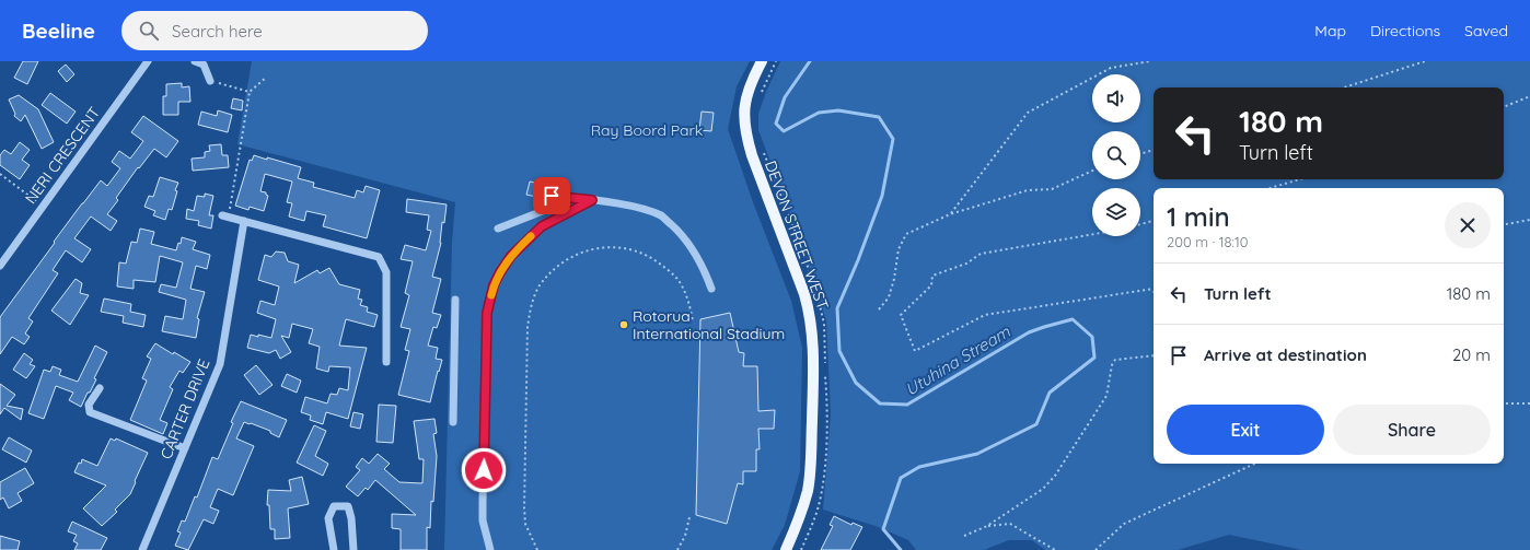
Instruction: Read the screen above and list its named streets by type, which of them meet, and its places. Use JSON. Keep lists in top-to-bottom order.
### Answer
{
  "streets": {
    "main road": ["DEVON STREET WEST"],
    "street": ["NERI CRESCENT", "CARTER DRIVE"]
  },
  "water": ["Utuhina Stream"],
  "parks": ["Ray Boord Park"],
  "places": ["Rotorua International Stadium"],
  "page": {
    "header": "Beeline",
    "search": "Search here",
    "nav": ["Map", "Directions", "Saved"],
    "turn": ["180 m", "Turn left"],
    "heading": ["1 min", "200 m · 18:10"],
    "list": [
      {
        "name": "Turn left",
        "value": "180 m"
      },
      {
        "name": "Arrive at destination",
        "value": "20 m"
      }
    ],
    "buttons": ["Exit", "Share"]
  }
}
